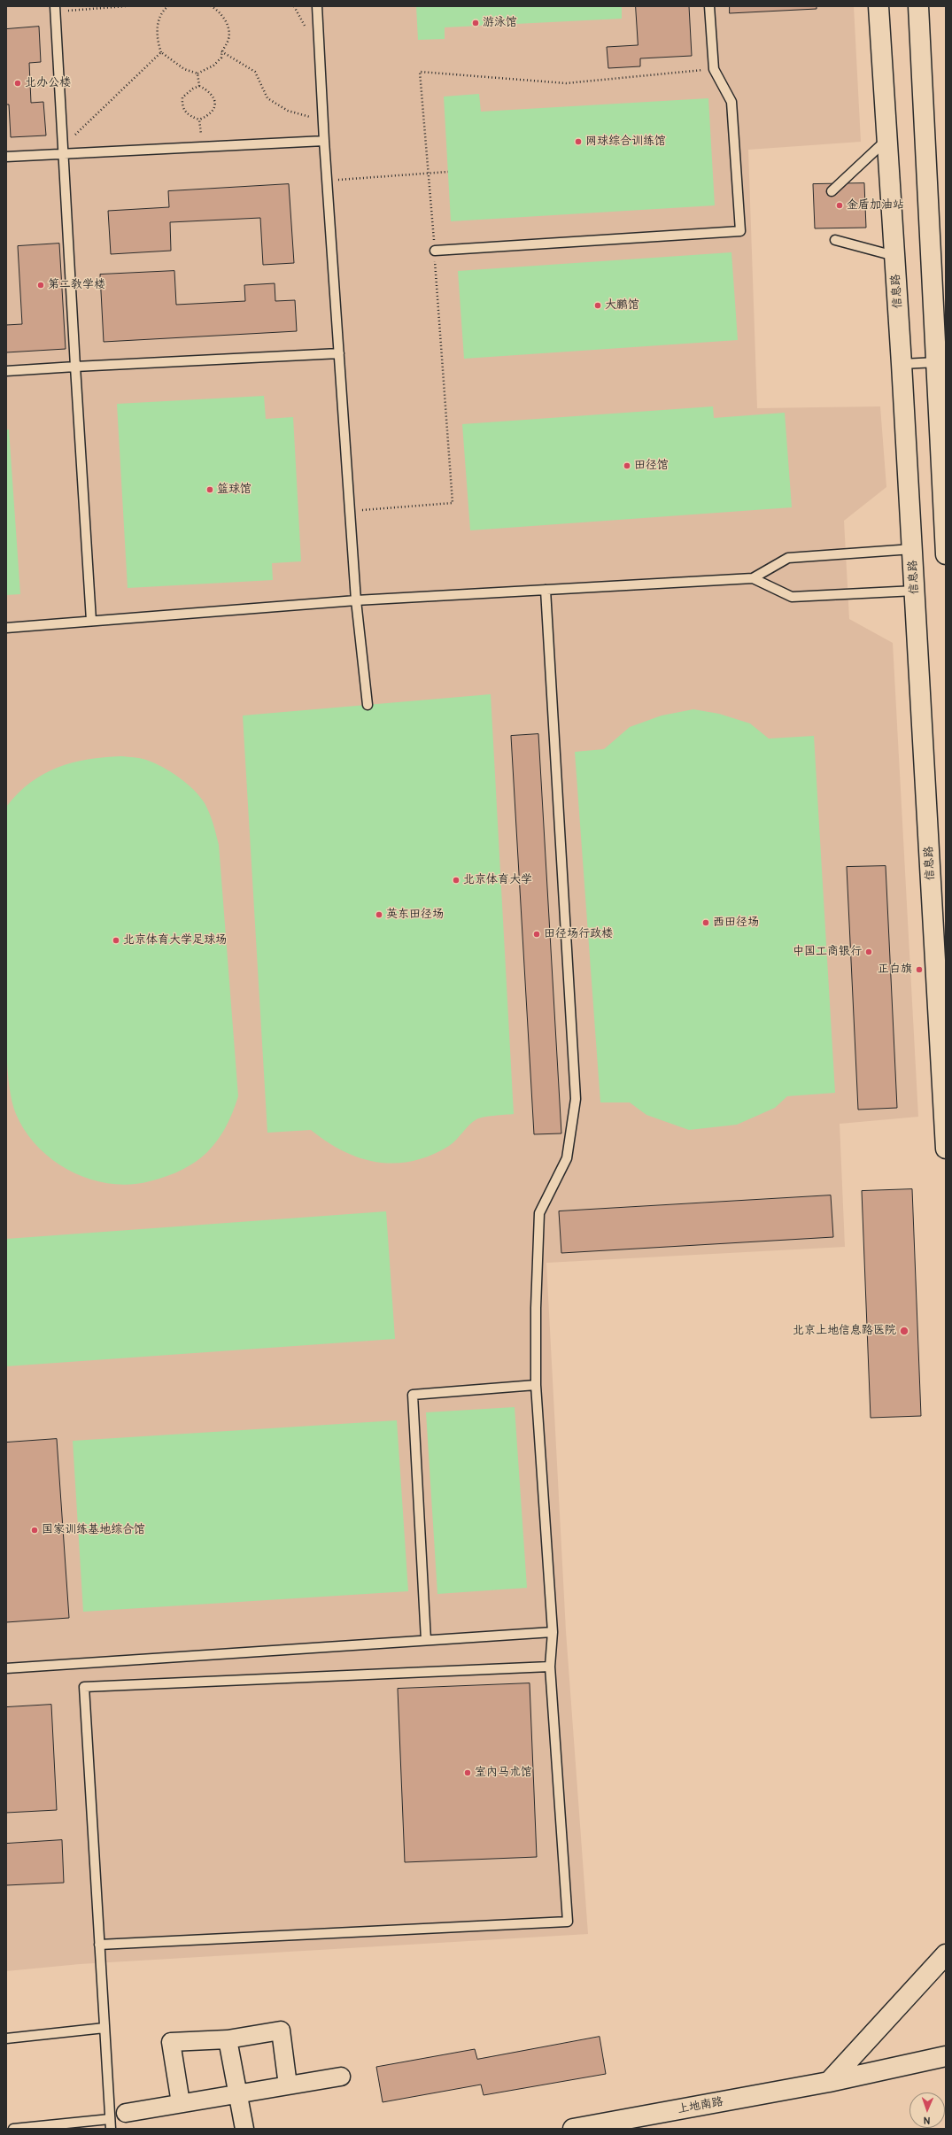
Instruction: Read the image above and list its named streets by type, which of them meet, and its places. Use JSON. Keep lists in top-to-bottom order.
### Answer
{
  "streets": {
    "main road": ["信息路", "上地南路"]
  },
  "places": [
    "游泳馆",
    "北办公楼",
    "网球综合训练馆",
    "金盾加油站",
    "第二教学楼",
    "大鹏馆",
    "田径馆",
    "篮球馆",
    "北京体育大学",
    "英东田径场",
    "西田径场",
    "田径场行政楼",
    "北京体育大学足球场",
    "中国工商银行",
    "正白旗",
    "北京上地信息路医院",
    "国家训练基地综合馆",
    "室内马术馆"
  ],
  "north": "bottom"
}
